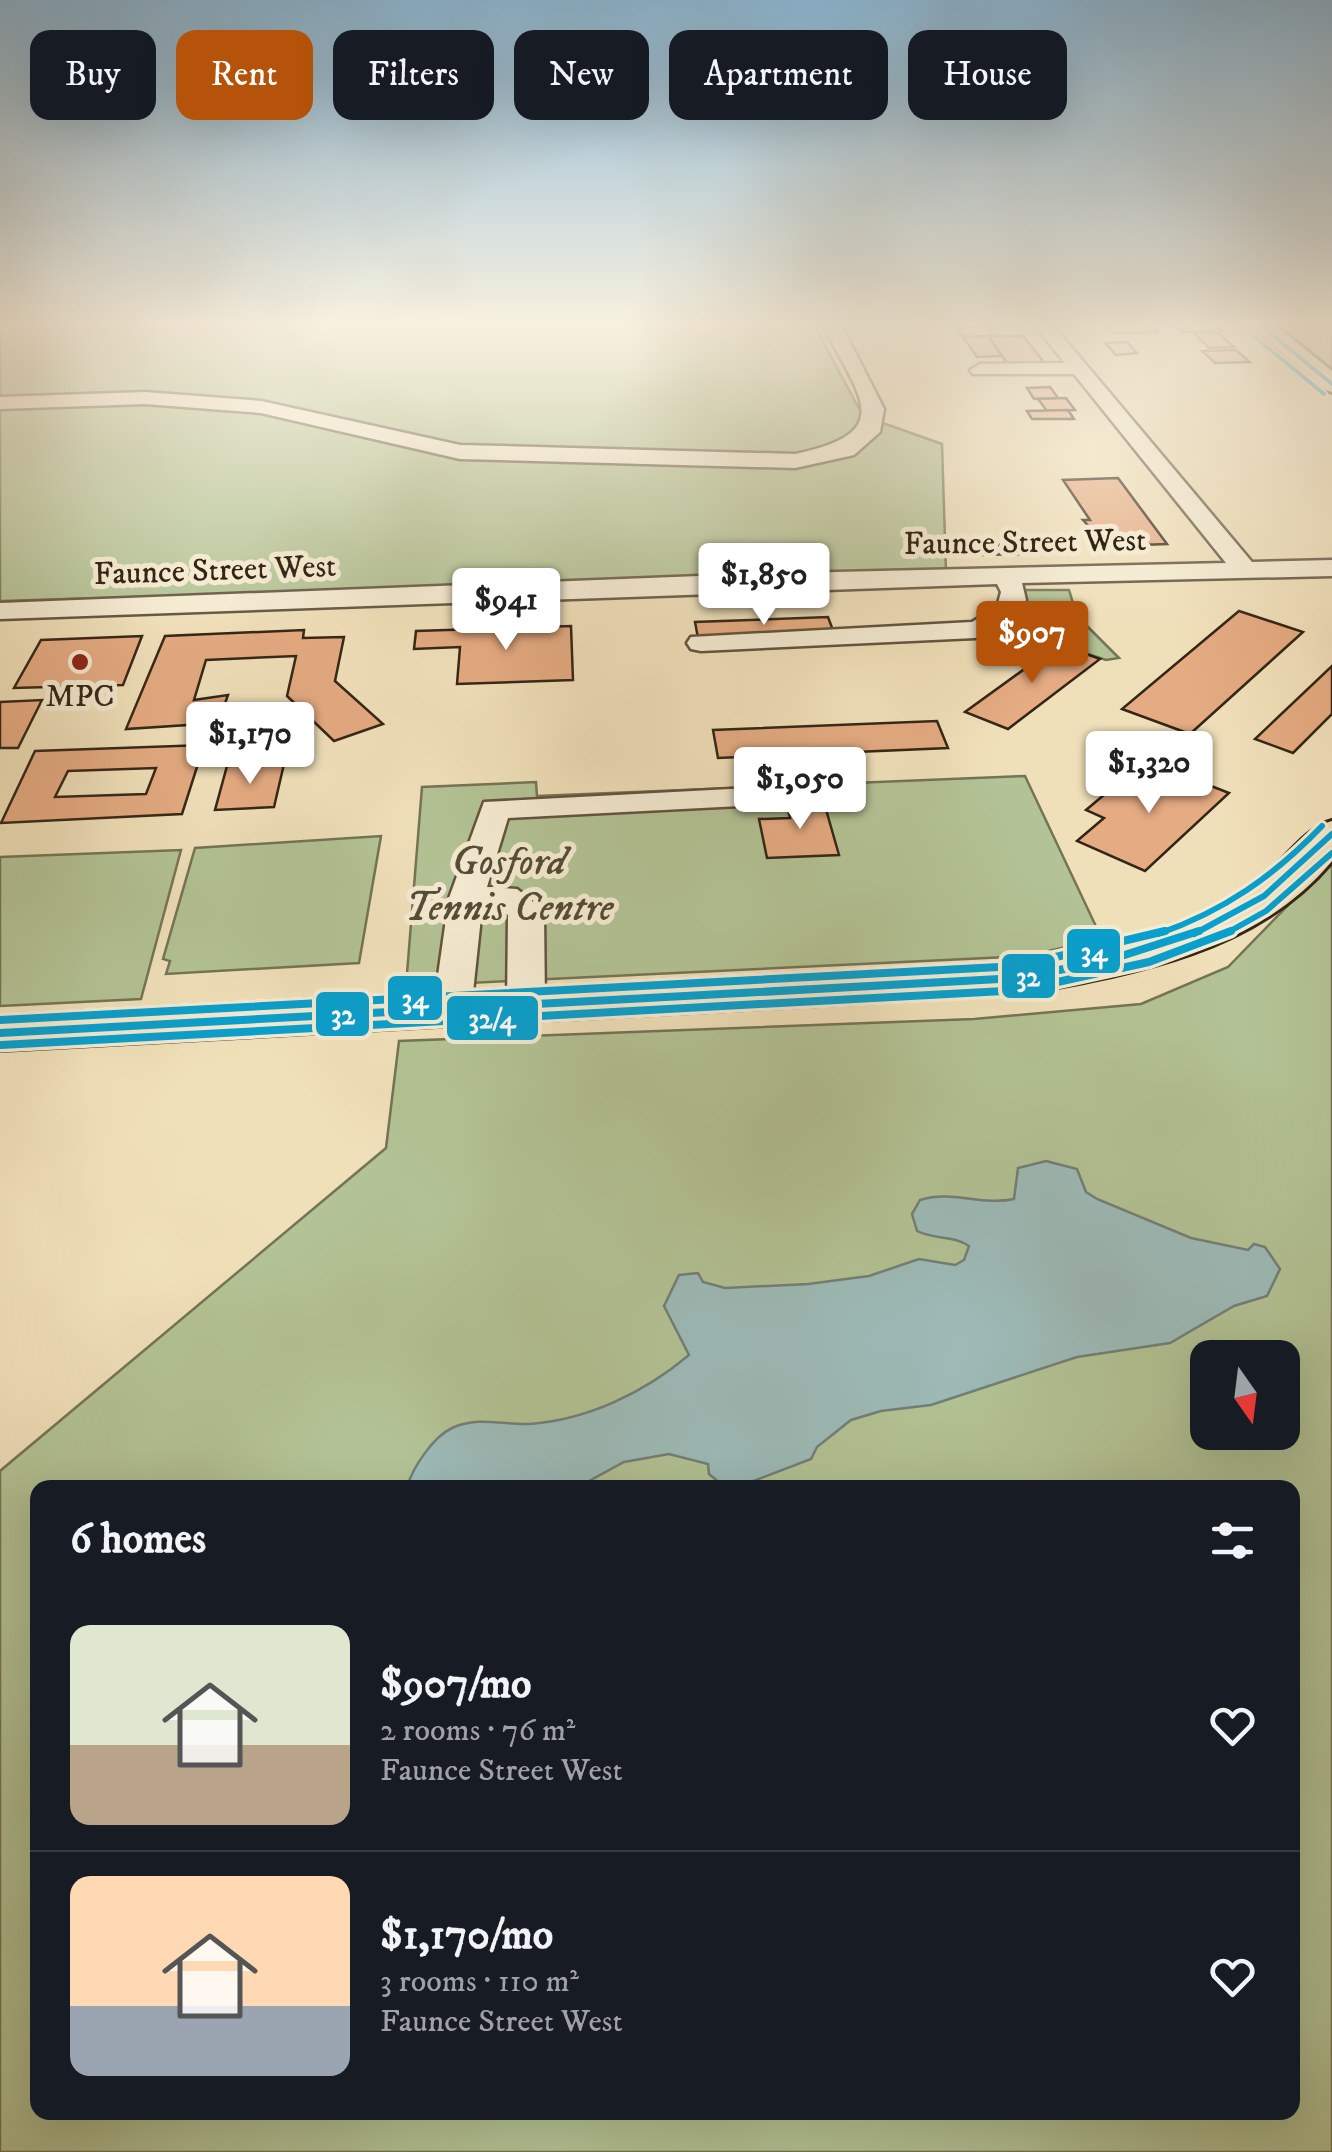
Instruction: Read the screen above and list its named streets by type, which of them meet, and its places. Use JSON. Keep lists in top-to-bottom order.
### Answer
{
  "streets": {
    "street": ["Faunce Street West"]
  },
  "parks": ["Gosford Tennis Centre"],
  "places": ["MPC"],
  "lines": ["transit line 34", "transit line 32", "transit line 32/4"],
  "north": "bottom",
  "page": {
    "chip": [
      "Buy",
      "Rent",
      "Filters",
      "New",
      "Apartment",
      "House"
    ],
    "price": [
      "$1,850",
      "$941",
      "$907",
      "$1,170",
      "$1,320",
      "$1,050"
    ],
    "heading": "6 homes",
    "list": [
      {
        "name": "$907/mo",
        "note": "2 rooms · 76 m² · Faunce Street West"
      },
      {
        "name": "$1,170/mo",
        "note": "3 rooms · 110 m² · Faunce Street West"
      }
    ]
  }
}
